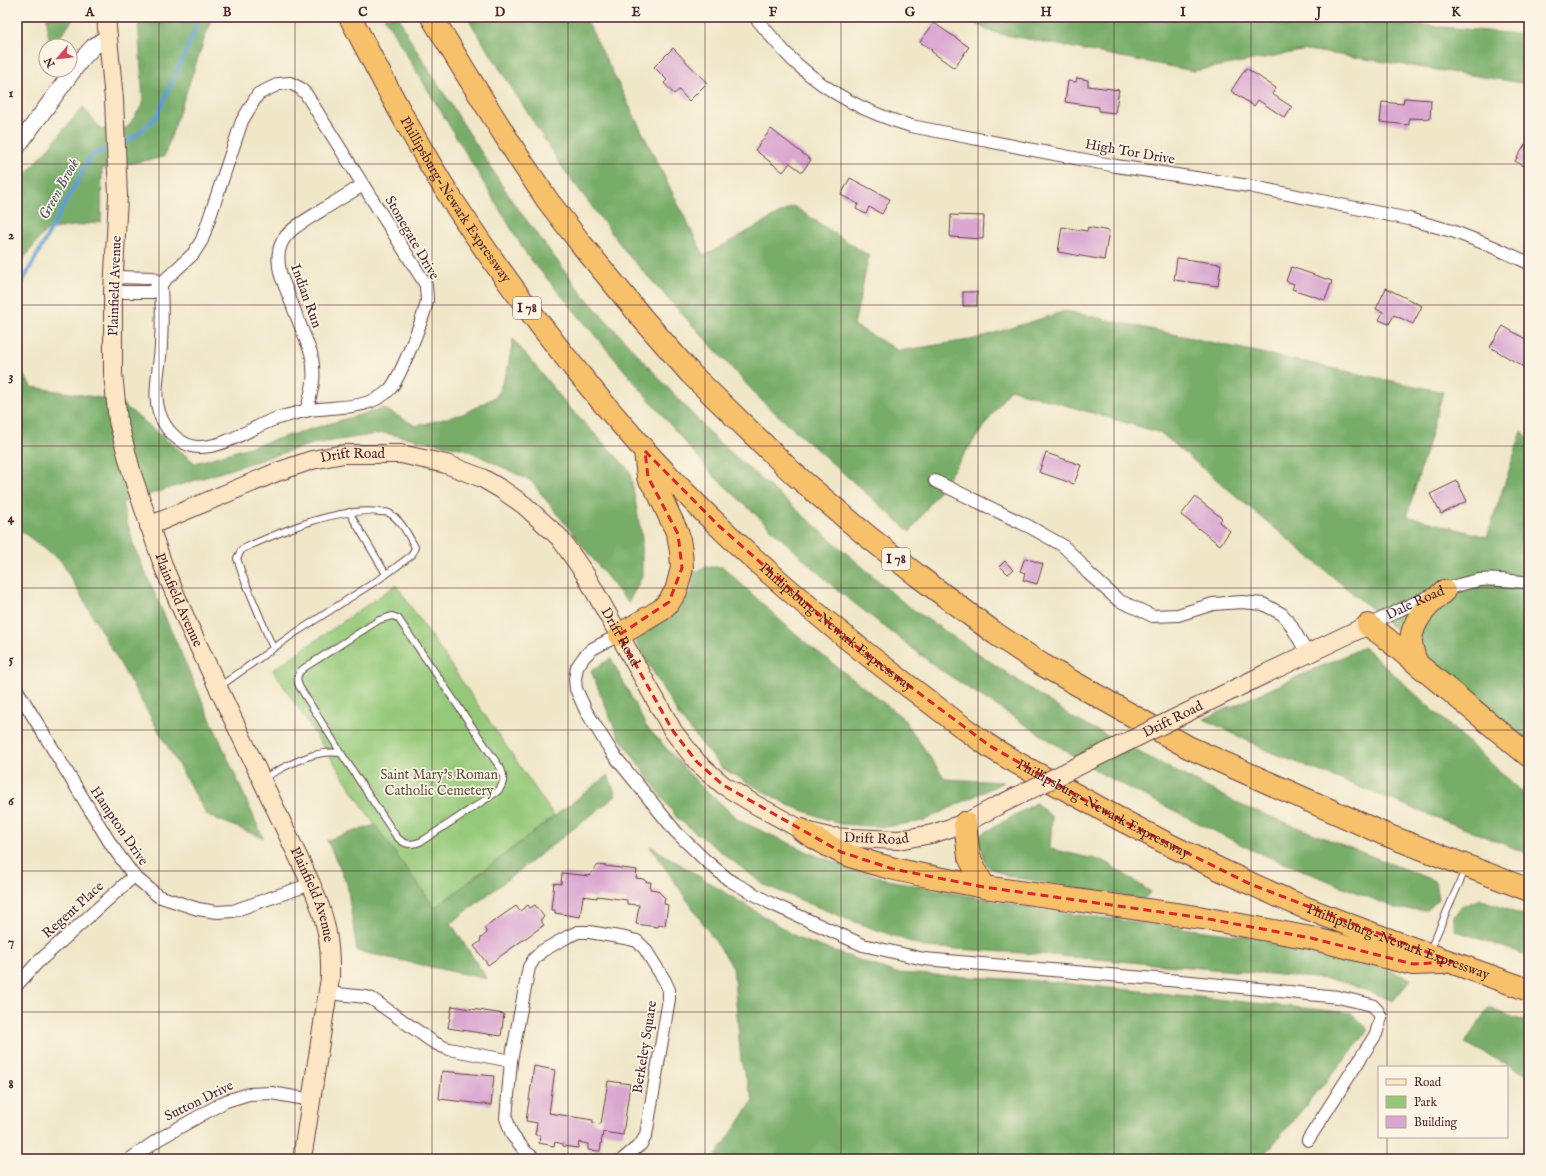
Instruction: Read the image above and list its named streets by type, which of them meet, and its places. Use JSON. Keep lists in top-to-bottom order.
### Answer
{
  "streets": {
    "highway": ["Phillipsburg-Newark Expressway", "I 78"],
    "main road": ["Plainfield Avenue", "Drift Road", "Dale Road"],
    "street": [
      "High Tor Drive",
      "Stonegate Drive",
      "Indian Run",
      "Hampton Drive",
      "Regent Place",
      "Berkeley Square",
      "Sutton Drive"
    ]
  },
  "crossings": [
    ["Stonegate Drive", "Indian Run"],
    ["Plainfield Avenue", "Drift Road"],
    ["Plainfield Avenue", "Hampton Drive"],
    ["Plainfield Avenue", "Sutton Drive"],
    ["Drift Road", "Dale Road"],
    ["Hampton Drive", "Regent Place"]
  ],
  "water": ["Green Brook"],
  "parks": ["Saint Mary's Roman Catholic Cemetery"],
  "legend": ["Road", "Park", "Building"],
  "north": "bottom left",
  "grid": {
    "columns": [
      "A",
      "B",
      "C",
      "D",
      "E",
      "F",
      "G",
      "H",
      "I",
      "J",
      "K"
    ],
    "rows": [
      "1",
      "2",
      "3",
      "4",
      "5",
      "6",
      "7",
      "8"
    ]
  }
}
